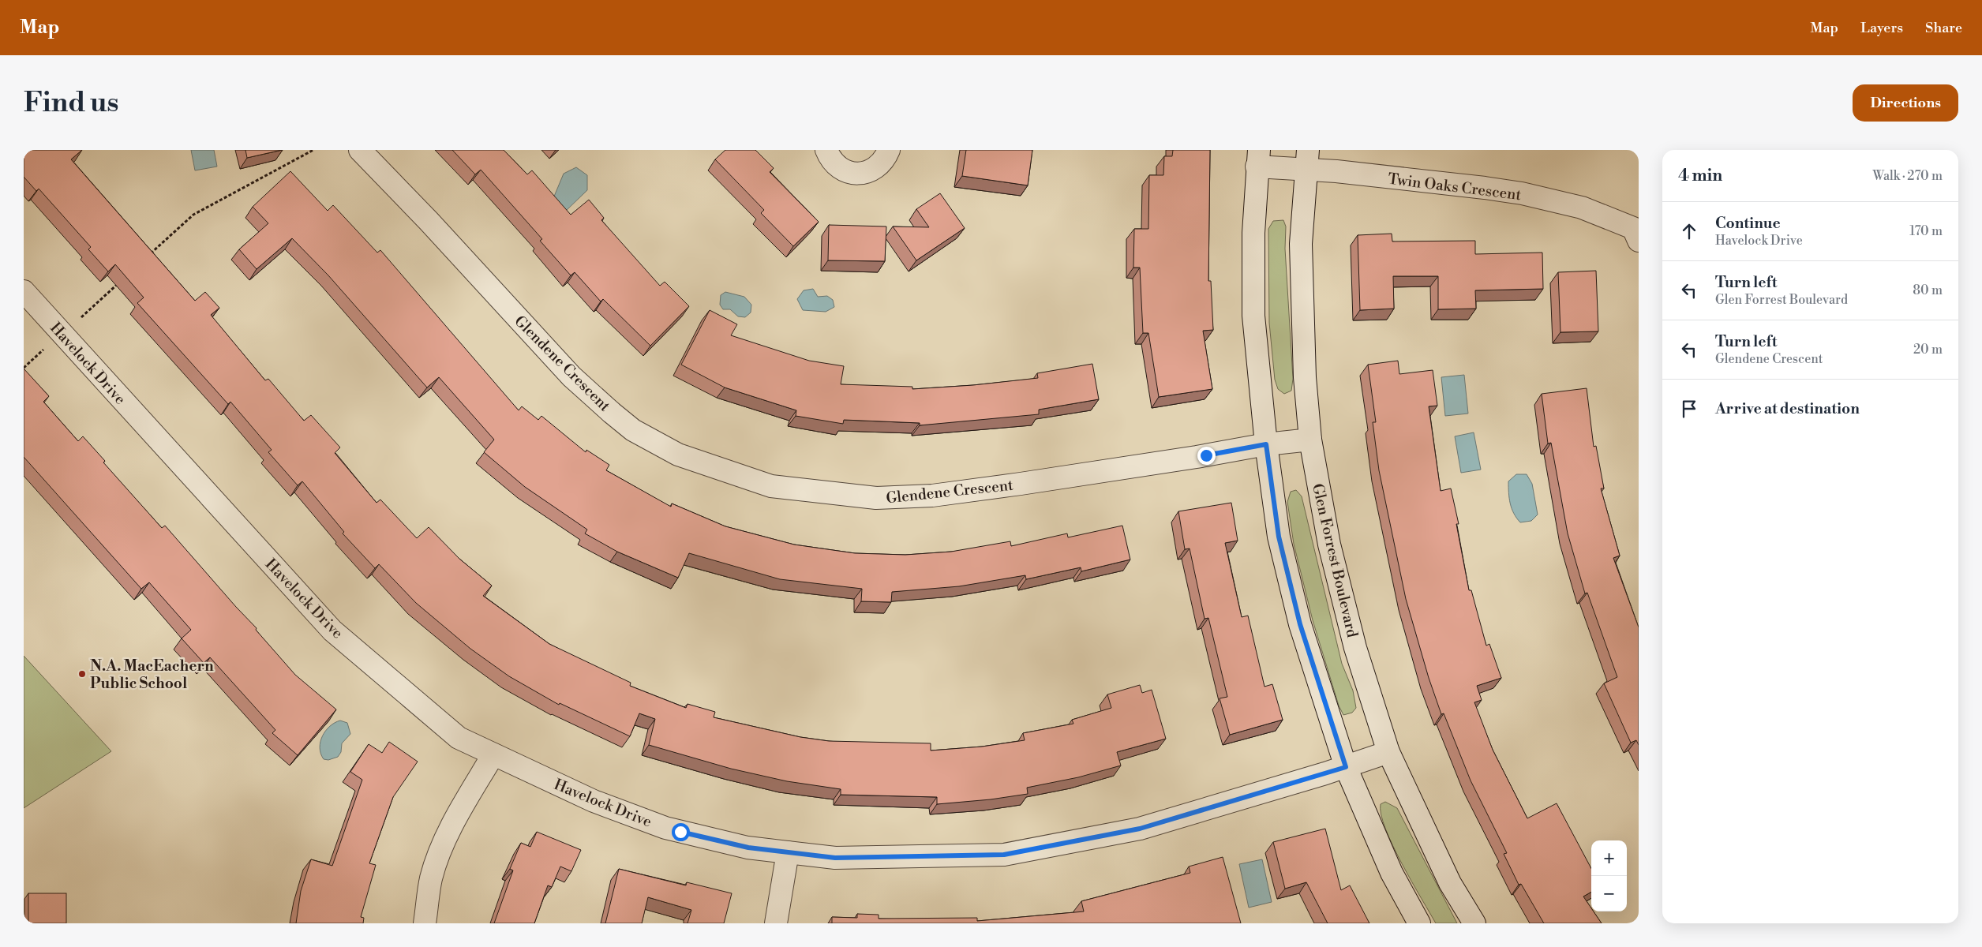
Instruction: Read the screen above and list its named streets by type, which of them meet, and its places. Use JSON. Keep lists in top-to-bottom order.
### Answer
{
  "streets": {
    "street": [
      "Twin Oaks Crescent",
      "Havelock Drive",
      "Glendene Crescent",
      "Glen Forrest Boulevard"
    ]
  },
  "crossings": [
    ["Twin Oaks Crescent", "Glen Forrest Boulevard"],
    ["Havelock Drive", "Glen Forrest Boulevard"],
    ["Glendene Crescent", "Glen Forrest Boulevard"]
  ],
  "places": ["N.A. MacEachern Public School"],
  "page": {
    "header": "Map",
    "nav": ["Map", "Layers", "Share"],
    "buttons": "Directions",
    "title": "Find us",
    "heading": ["4 min", "Walk · 270 m"],
    "list": [
      ["Continue", "Havelock Drive", "170 m"],
      ["Turn left", "Glen Forrest Boulevard", "80 m"],
      ["Turn left", "Glendene Crescent", "20 m"],
      "Arrive at destination"
    ],
    "map_buttons": ["+", "−"]
  }
}
